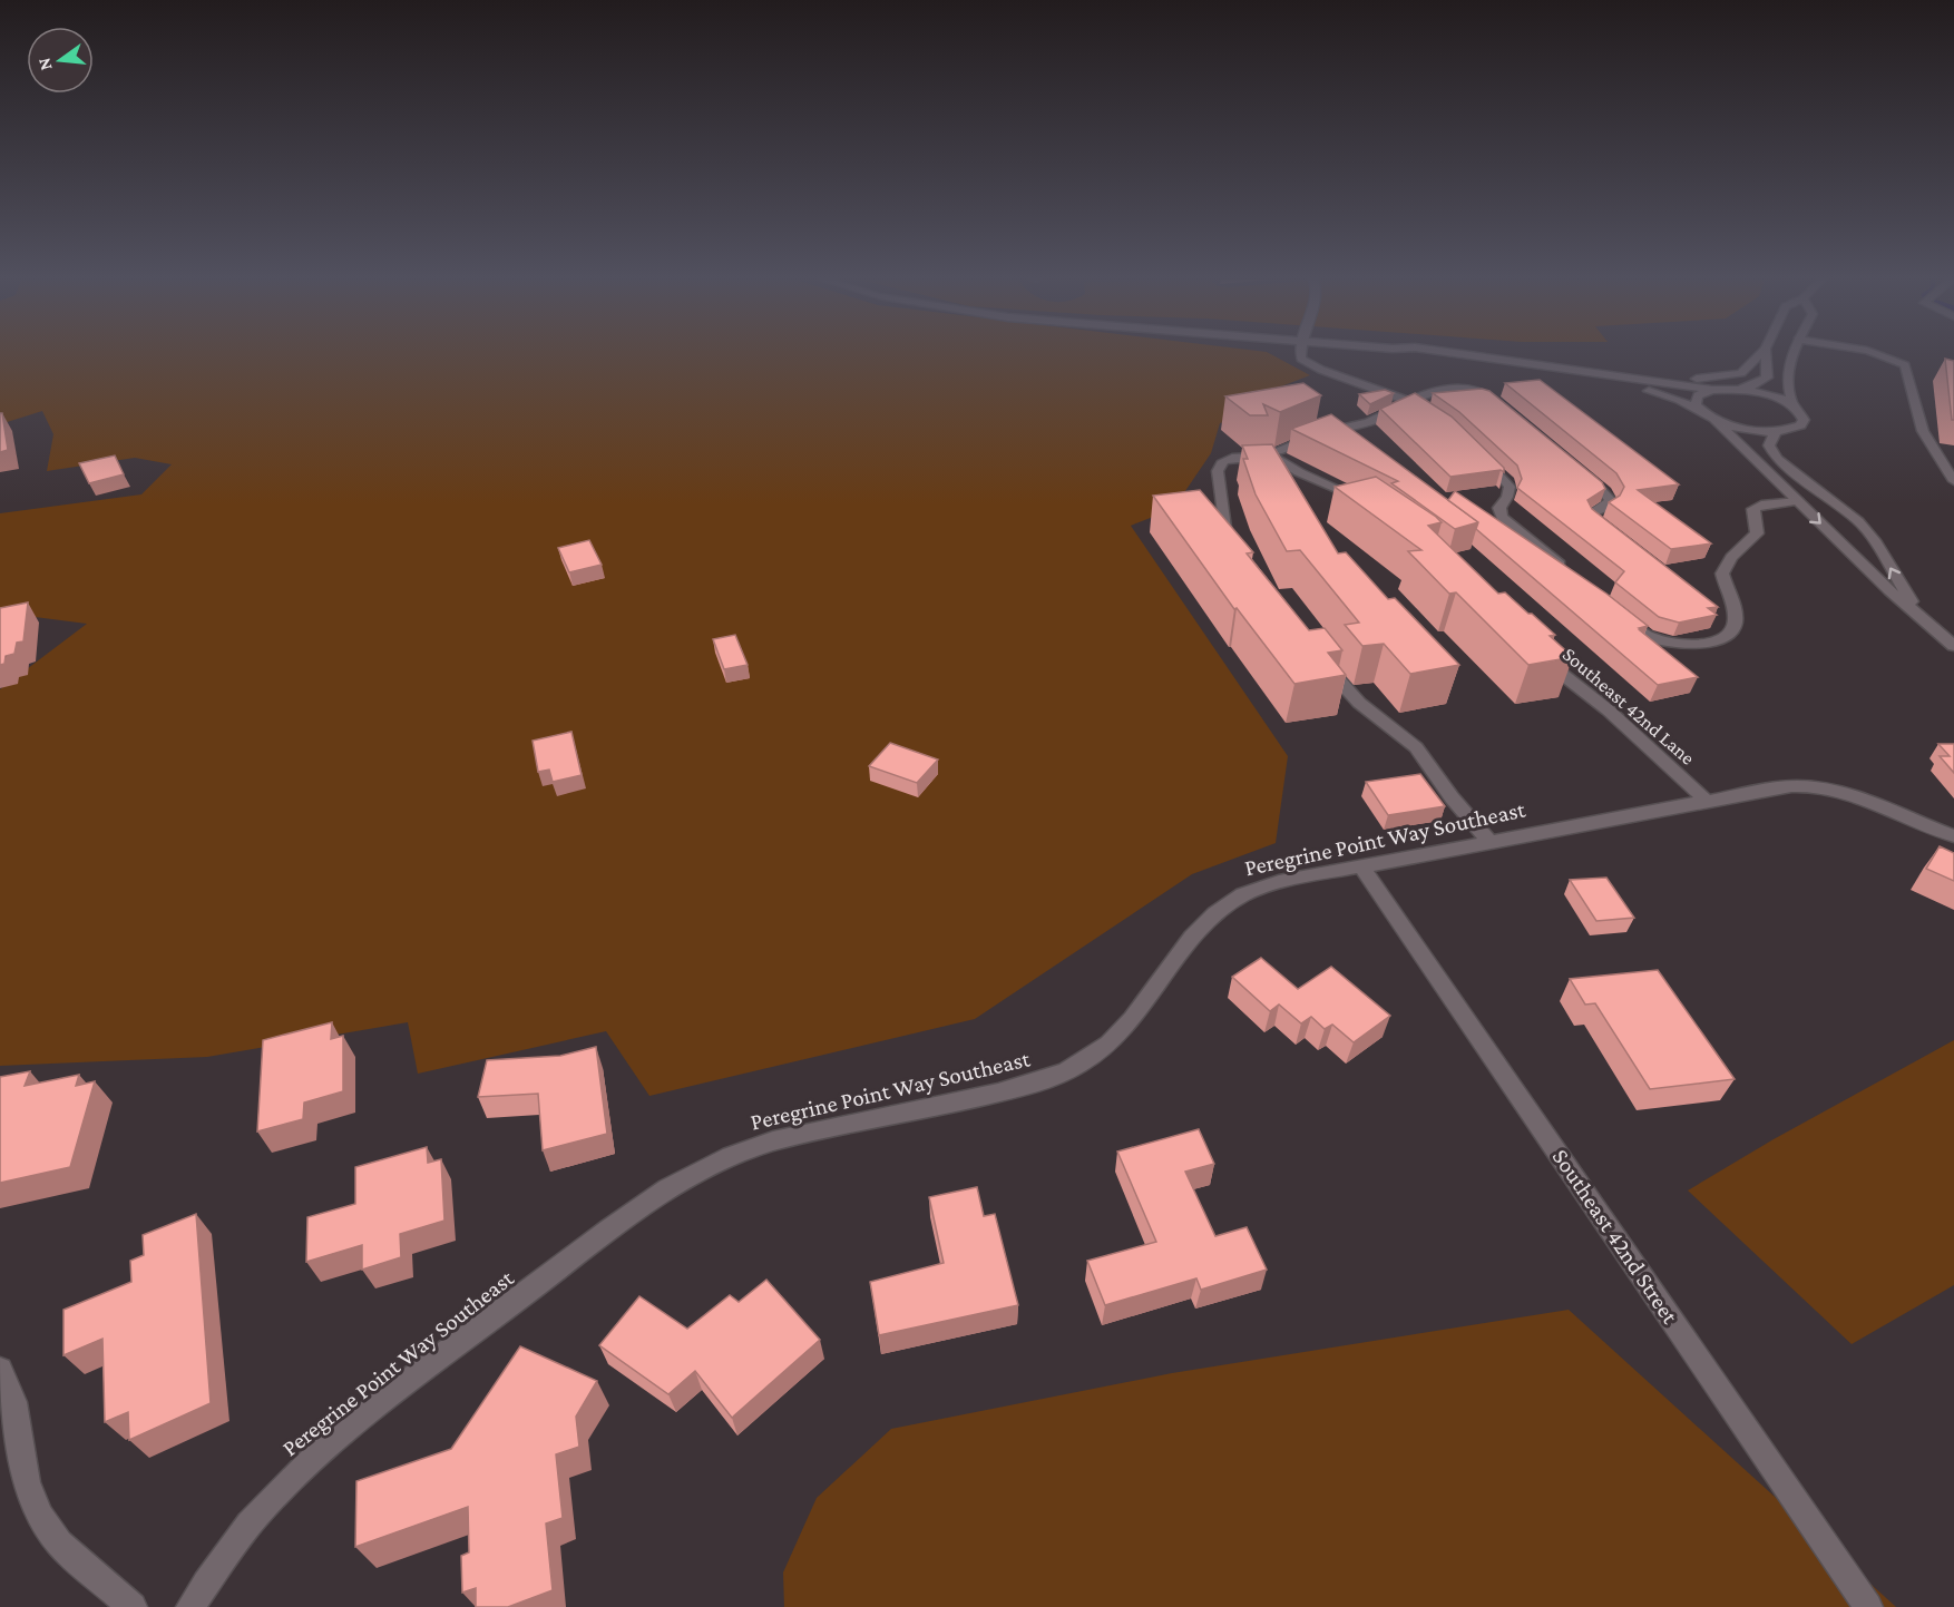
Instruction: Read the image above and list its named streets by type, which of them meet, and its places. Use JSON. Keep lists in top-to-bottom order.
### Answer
{
  "streets": {
    "street": ["Southeast 42nd Lane", "Peregrine Point Way Southeast", "Southeast 42nd Street"]
  },
  "crossings": [
    ["Southeast 42nd Lane", "Peregrine Point Way Southeast"],
    ["Peregrine Point Way Southeast", "Southeast 42nd Street"]
  ],
  "north": "left"
}
